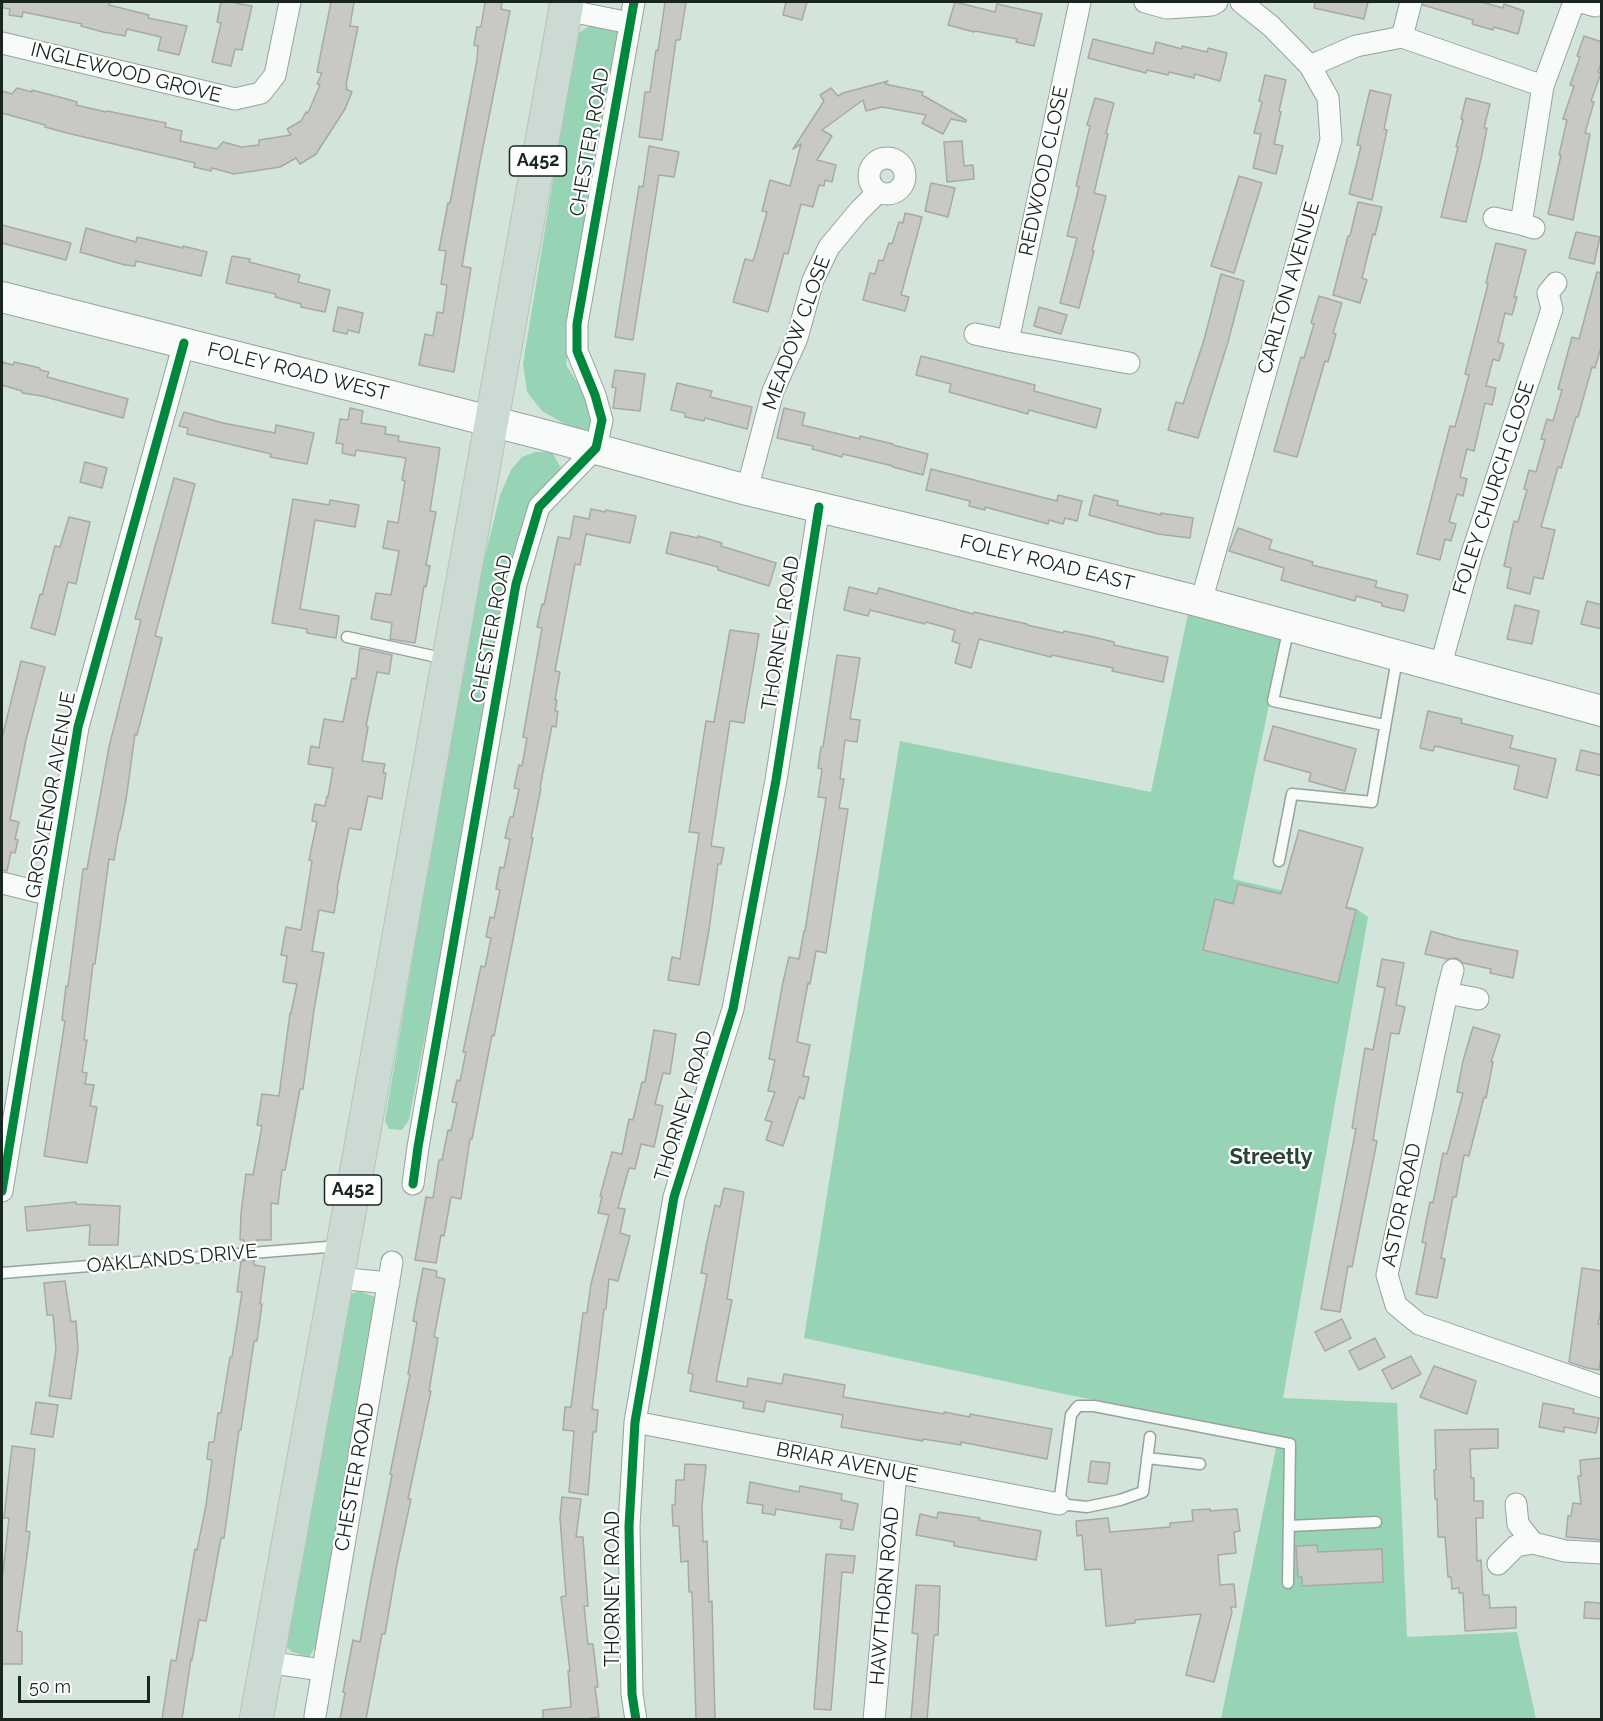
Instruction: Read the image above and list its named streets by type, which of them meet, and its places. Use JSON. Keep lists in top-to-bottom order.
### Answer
{
  "streets": {
    "highway": ["CHESTER ROAD", "A452"],
    "main road": ["FOLEY ROAD WEST", "FOLEY ROAD EAST"],
    "street": [
      "INGLEWOOD GROVE",
      "REDWOOD CLOSE",
      "CARLTON AVENUE",
      "MEADOW CLOSE",
      "FOLEY CHURCH CLOSE",
      "THORNEY ROAD",
      "GROSVENOR AVENUE",
      "ASTOR ROAD",
      "BRIAR AVENUE",
      "HAWTHORN ROAD"
    ],
    "lane": ["OAKLANDS DRIVE"]
  },
  "crossings": [
    ["CHESTER ROAD", "FOLEY ROAD WEST"],
    ["CHESTER ROAD", "FOLEY ROAD EAST"],
    ["CHESTER ROAD", "OAKLANDS DRIVE"],
    ["CARLTON AVENUE", "FOLEY ROAD EAST"],
    ["MEADOW CLOSE", "FOLEY ROAD EAST"],
    ["FOLEY ROAD WEST", "FOLEY ROAD EAST"],
    ["FOLEY ROAD WEST", "GROSVENOR AVENUE"],
    ["FOLEY CHURCH CLOSE", "FOLEY ROAD EAST"],
    ["FOLEY ROAD EAST", "THORNEY ROAD"],
    ["THORNEY ROAD", "BRIAR AVENUE"],
    ["BRIAR AVENUE", "HAWTHORN ROAD"]
  ],
  "districts": ["Streetly"],
  "scale_bar": "50 m"
}
